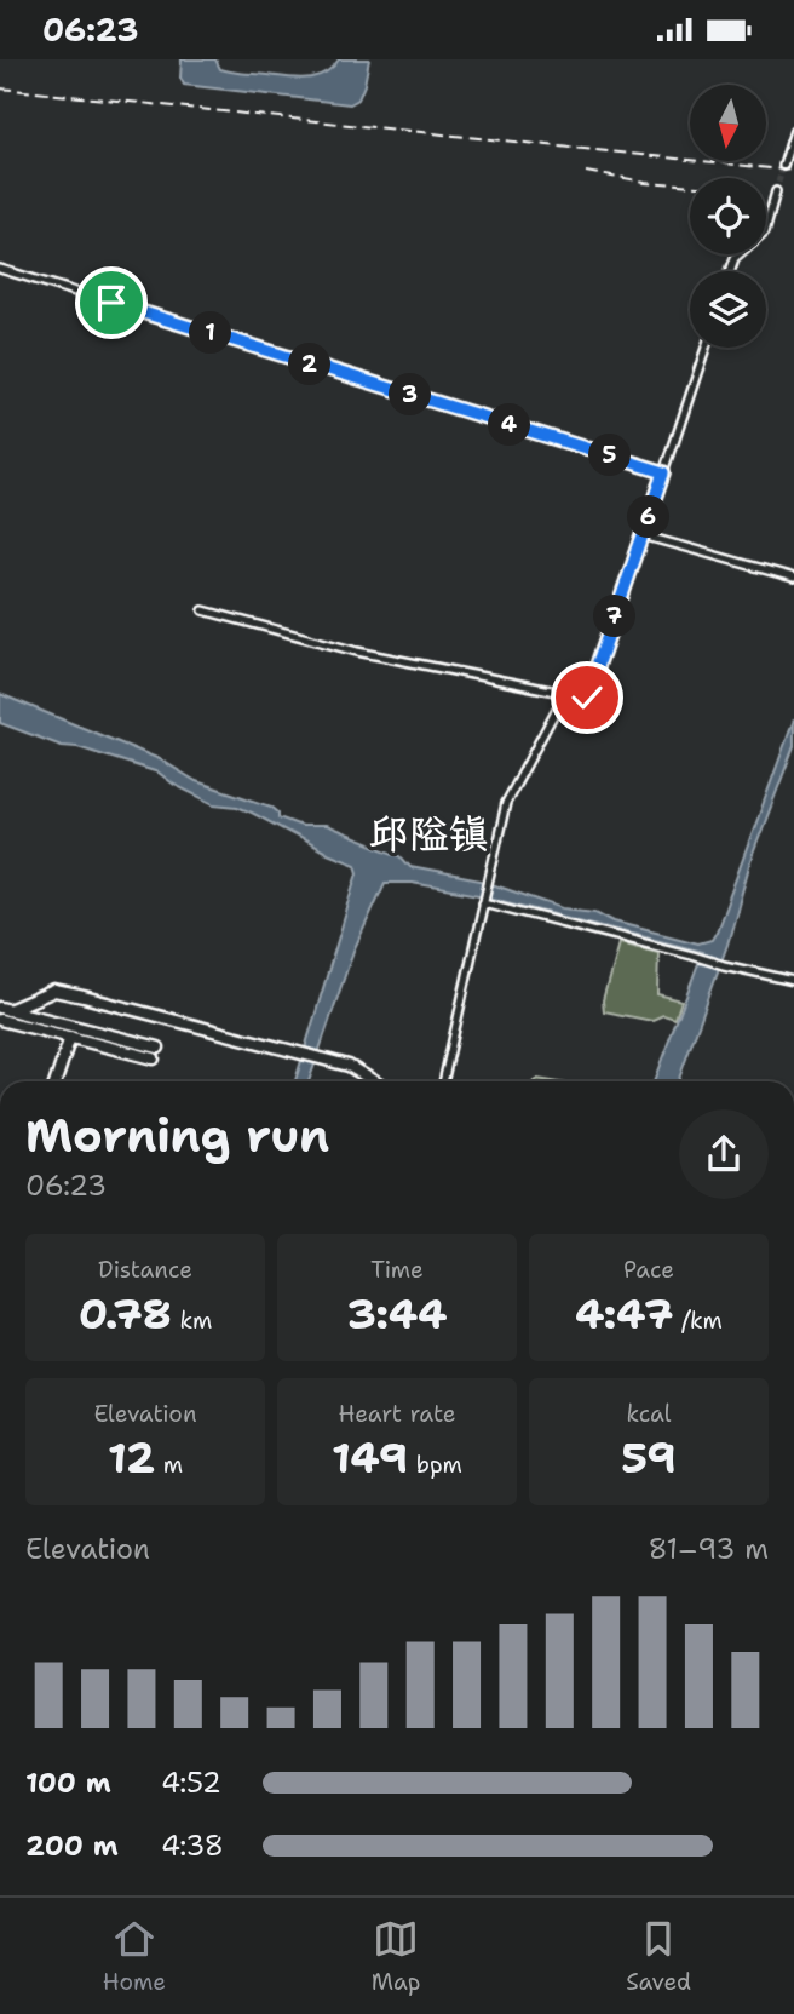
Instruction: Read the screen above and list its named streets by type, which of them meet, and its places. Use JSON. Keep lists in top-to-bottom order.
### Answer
{
  "districts": ["邱隘镇"],
  "north": "bottom",
  "page": {
    "status": "06:23",
    "pins": [
      "1",
      "2",
      "3",
      "4",
      "5",
      "6",
      "7"
    ],
    "heading": ["Morning run", "06:23"],
    "stats": [
      ["Distance", "0.78 km"],
      ["Time", "3:44"],
      ["Pace", "4:47 /km"],
      ["Elevation", "12 m"],
      ["Heart rate", "149 bpm"],
      ["kcal", "59"]
    ],
    "chart": ["Elevation", "81–93 m"],
    "list": [
      {
        "name": "100 m",
        "note": "4:52"
      },
      {
        "name": "200 m",
        "note": "4:38"
      }
    ],
    "tabs": ["Home", "Map", "Saved"]
  }
}
